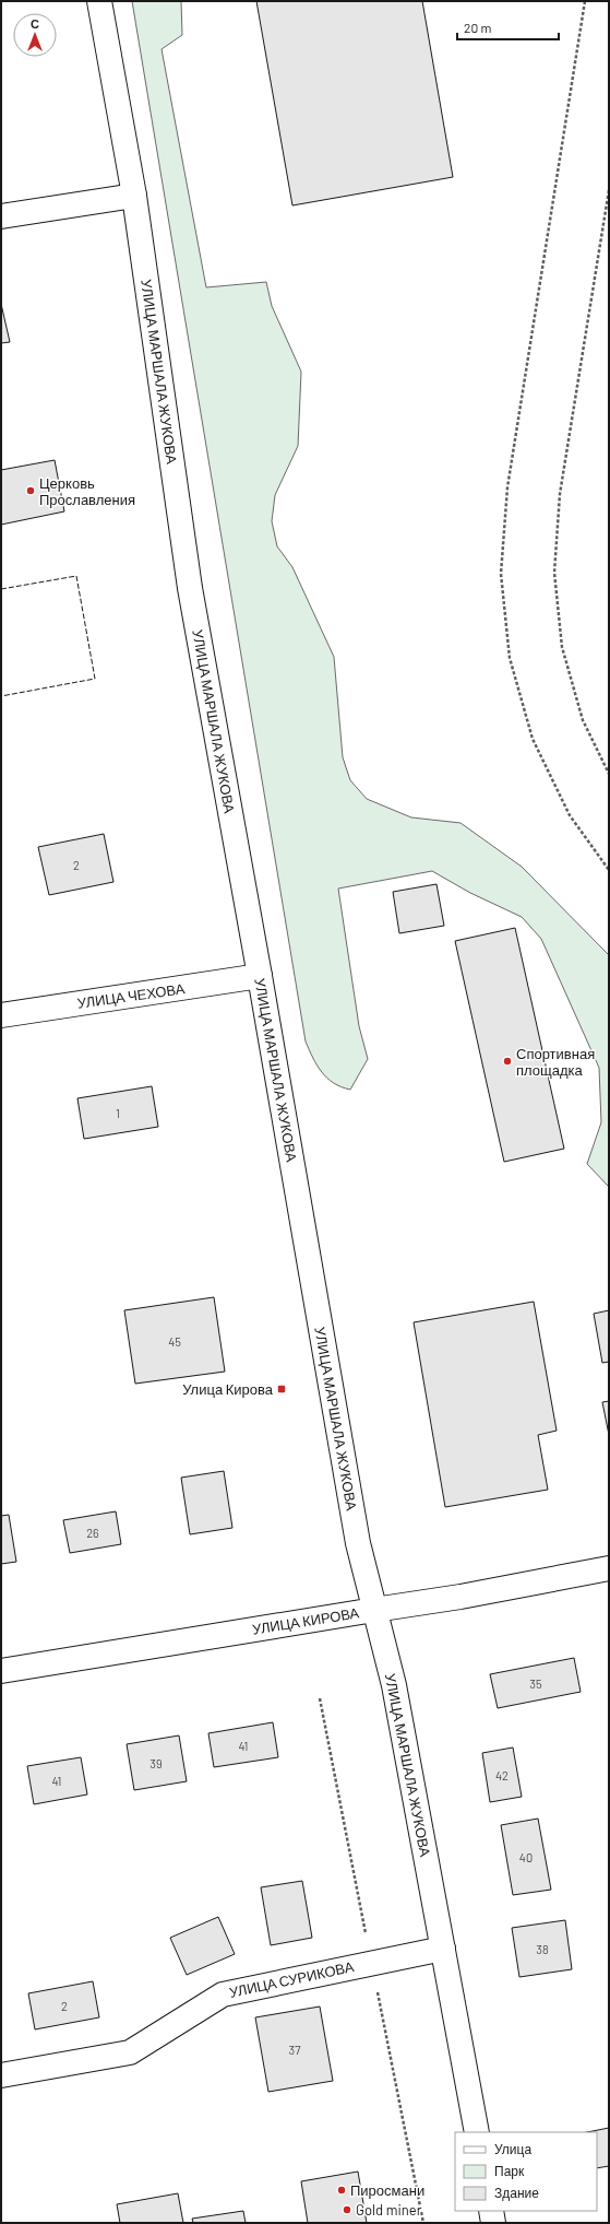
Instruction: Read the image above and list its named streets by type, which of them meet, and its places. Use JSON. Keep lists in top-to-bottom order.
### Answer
{
  "streets": {
    "main road": [
      "УЛИЦА МАРШАЛА ЖУКОВА",
      "УЛИЦА ЧЕХОВА",
      "УЛИЦА КИРОВА",
      "УЛИЦА СУРИКОВА"
    ]
  },
  "crossings": [
    ["УЛИЦА МАРШАЛА ЖУКОВА", "УЛИЦА ЧЕХОВА"],
    ["УЛИЦА МАРШАЛА ЖУКОВА", "УЛИЦА КИРОВА"],
    ["УЛИЦА МАРШАЛА ЖУКОВА", "УЛИЦА СУРИКОВА"]
  ],
  "places": {
    "other": [
      "Церковь Прославления",
      "Спортивная площадка",
      "Пиросмани",
      "Gold miner"
    ],
    "transit": ["Улица Кирова"]
  },
  "house_numbers": [
    "2",
    "1",
    "45",
    "26",
    "35",
    "41",
    "39",
    "42",
    "41",
    "40",
    "38",
    "2",
    "37"
  ],
  "legend": ["Улица", "Парк", "Здание"],
  "scale_bar": "20 m",
  "north": "top"
}
